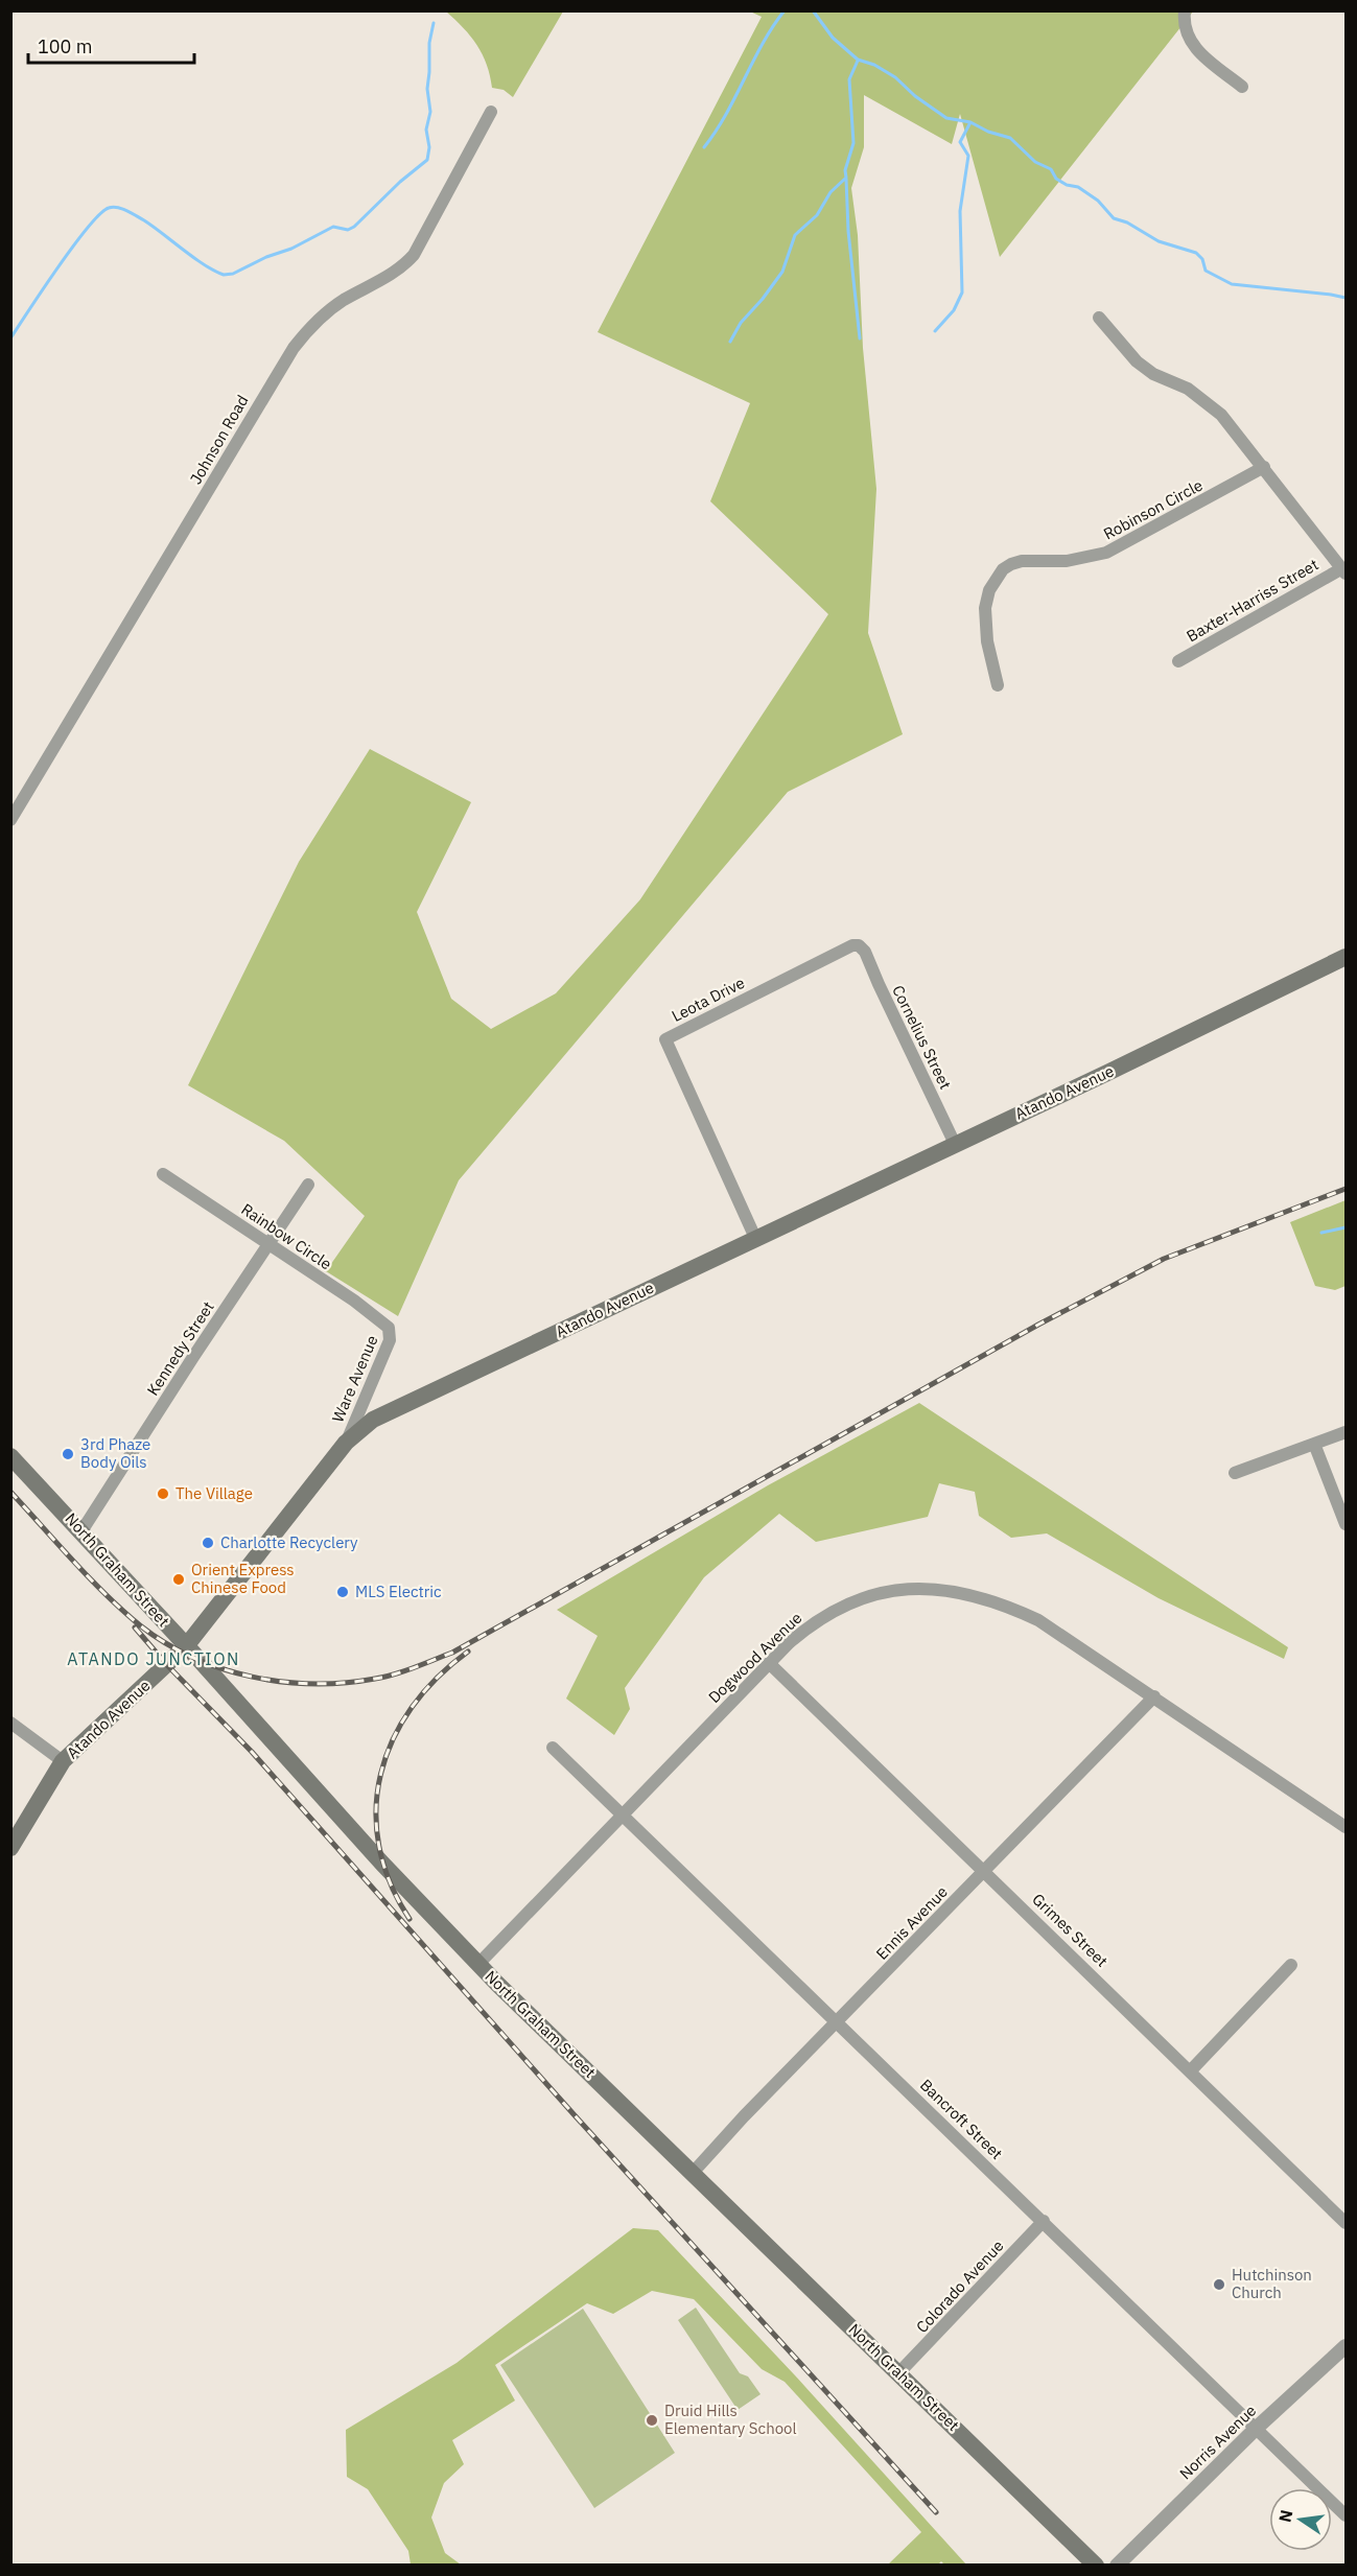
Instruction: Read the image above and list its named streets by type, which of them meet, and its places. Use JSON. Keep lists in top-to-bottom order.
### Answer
{
  "streets": {
    "main road": ["Atando Avenue", "North Graham Street"],
    "street": [
      "Johnson Road",
      "Robinson Circle",
      "Baxter-Harriss Street",
      "Leota Drive",
      "Cornelius Street",
      "Rainbow Circle",
      "Kennedy Street",
      "Ware Avenue",
      "Dogwood Avenue",
      "Ennis Avenue",
      "Grimes Street",
      "Bancroft Street",
      "Colorado Avenue",
      "Norris Avenue"
    ]
  },
  "crossings": [
    ["Leota Drive", "Cornelius Street"],
    ["Leota Drive", "Atando Avenue"],
    ["Cornelius Street", "Atando Avenue"],
    ["Atando Avenue", "Ware Avenue"],
    ["Atando Avenue", "North Graham Street"],
    ["Rainbow Circle", "Kennedy Street"],
    ["Rainbow Circle", "Ware Avenue"],
    ["Kennedy Street", "North Graham Street"],
    ["North Graham Street", "Dogwood Avenue"],
    ["North Graham Street", "Ennis Avenue"],
    ["North Graham Street", "Colorado Avenue"],
    ["Dogwood Avenue", "Ennis Avenue"],
    ["Dogwood Avenue", "Grimes Street"],
    ["Dogwood Avenue", "Bancroft Street"],
    ["Ennis Avenue", "Grimes Street"],
    ["Ennis Avenue", "Bancroft Street"],
    ["Bancroft Street", "Colorado Avenue"],
    ["Bancroft Street", "Norris Avenue"]
  ],
  "districts": ["ATANDO JUNCTION"],
  "places": [
    "3rd Phaze Body Oils",
    "The Village",
    "Charlotte Recyclery",
    "Orient Express Chinese Food",
    "MLS Electric",
    "Hutchinson Church",
    "Druid Hills Elementary School"
  ],
  "scale_bar": "100 m",
  "north": "left"
}
